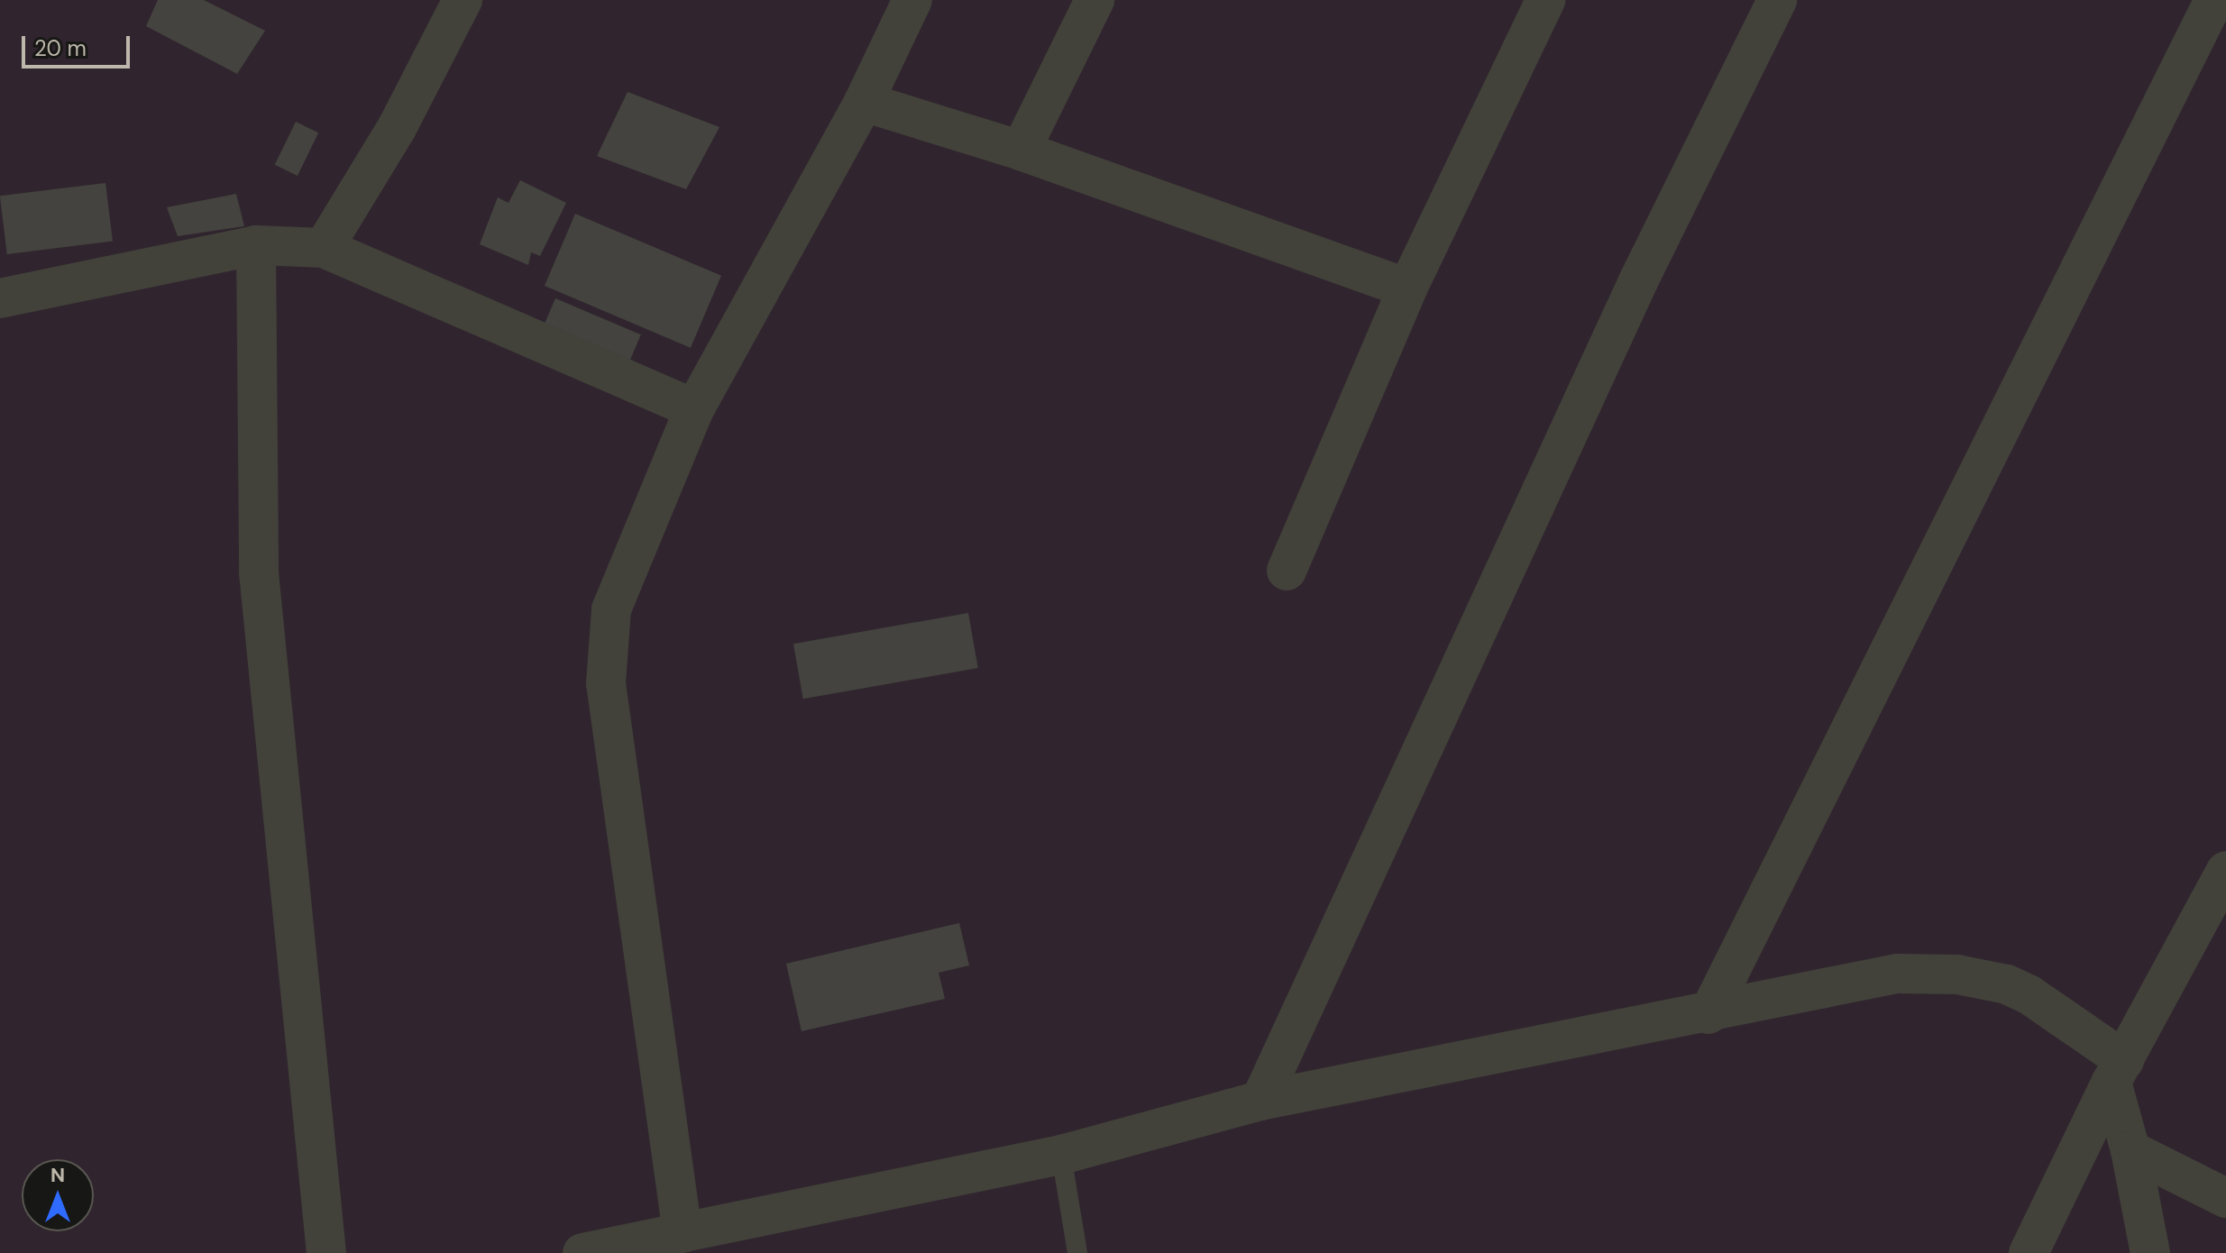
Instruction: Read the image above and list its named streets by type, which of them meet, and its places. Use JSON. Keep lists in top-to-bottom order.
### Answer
{
  "scale_bar": "20 m",
  "north": "top"
}
